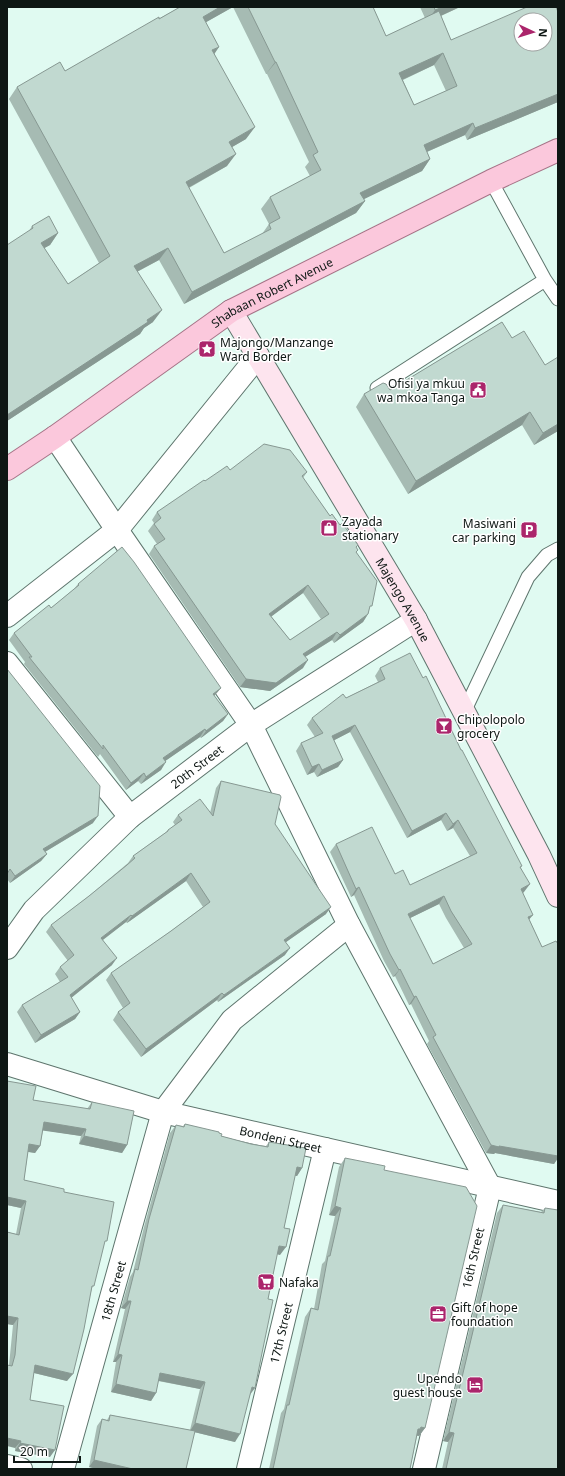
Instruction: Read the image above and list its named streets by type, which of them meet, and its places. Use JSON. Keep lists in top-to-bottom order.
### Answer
{
  "streets": {
    "main road": ["Shabaan Robert Avenue"],
    "street": [
      "Majengo Avenue",
      "20th Street",
      "Bondeni Street",
      "16th Street",
      "18th Street",
      "17th Street"
    ]
  },
  "crossings": [
    ["Shabaan Robert Avenue", "Majengo Avenue"],
    ["Majengo Avenue", "20th Street"],
    ["Bondeni Street", "16th Street"],
    ["Bondeni Street", "18th Street"],
    ["Bondeni Street", "17th Street"]
  ],
  "places": {
    "place": ["Majongo/Manzange Ward Border"],
    "public building": ["Ofisi ya mkuu wa mkoa Tanga"],
    "shop": ["Zayada stationary"],
    "parking": ["Masiwani car parking"],
    "bar": ["Chipolopolo grocery"],
    "supermarket": ["Nafaka"],
    "office": ["Gift of hope foundation"],
    "hotel": ["Upendo guest house"]
  },
  "scale_bar": "20 m",
  "north": "right"
}
